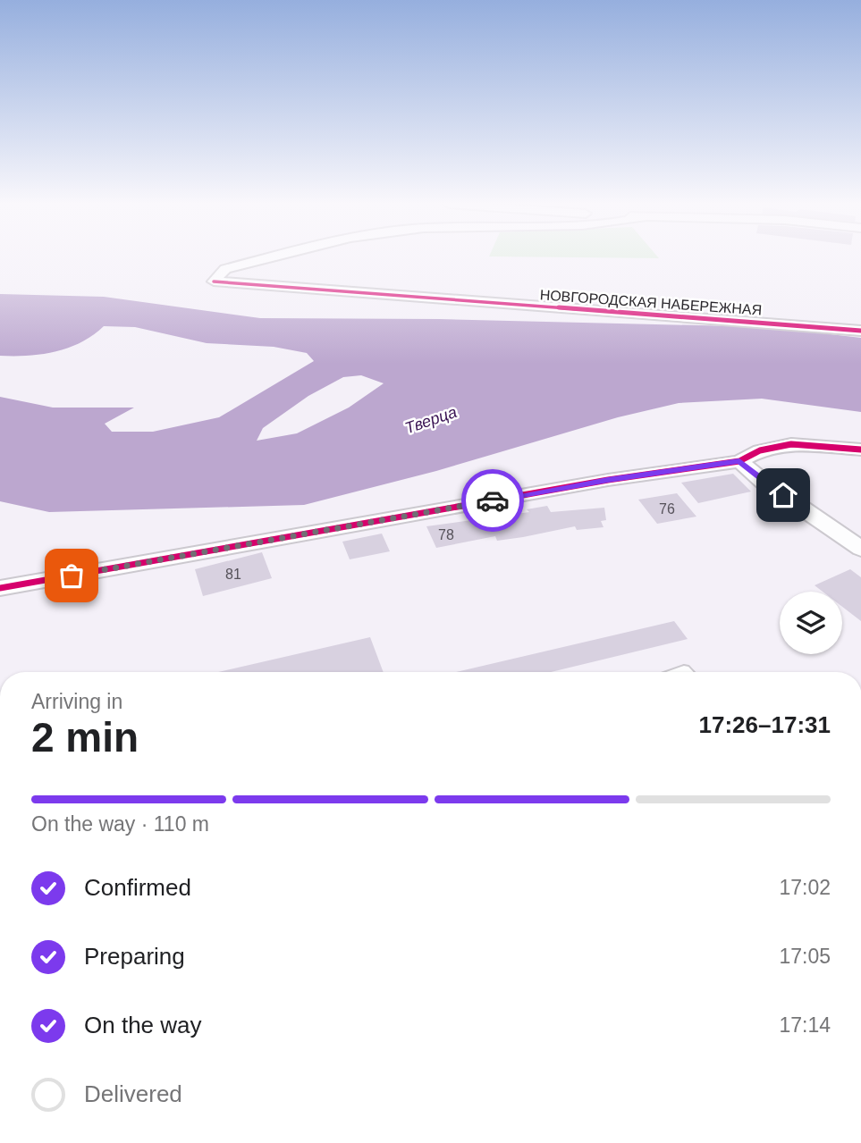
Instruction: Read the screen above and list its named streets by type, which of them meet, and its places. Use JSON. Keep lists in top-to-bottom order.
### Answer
{
  "streets": {
    "street": ["НОВГОРОДСКАЯ НАБЕРЕЖНАЯ"]
  },
  "water": ["Тверца"],
  "house_numbers": ["76", "78", "81"],
  "page": {
    "heading": ["2 min", "Arriving in", "17:26–17:31"],
    "bar": "On the way · 110 m",
    "list": [
      ["Confirmed", "17:02"],
      ["Preparing", "17:05"],
      ["On the way", "17:14"],
      "Delivered"
    ]
  }
}
